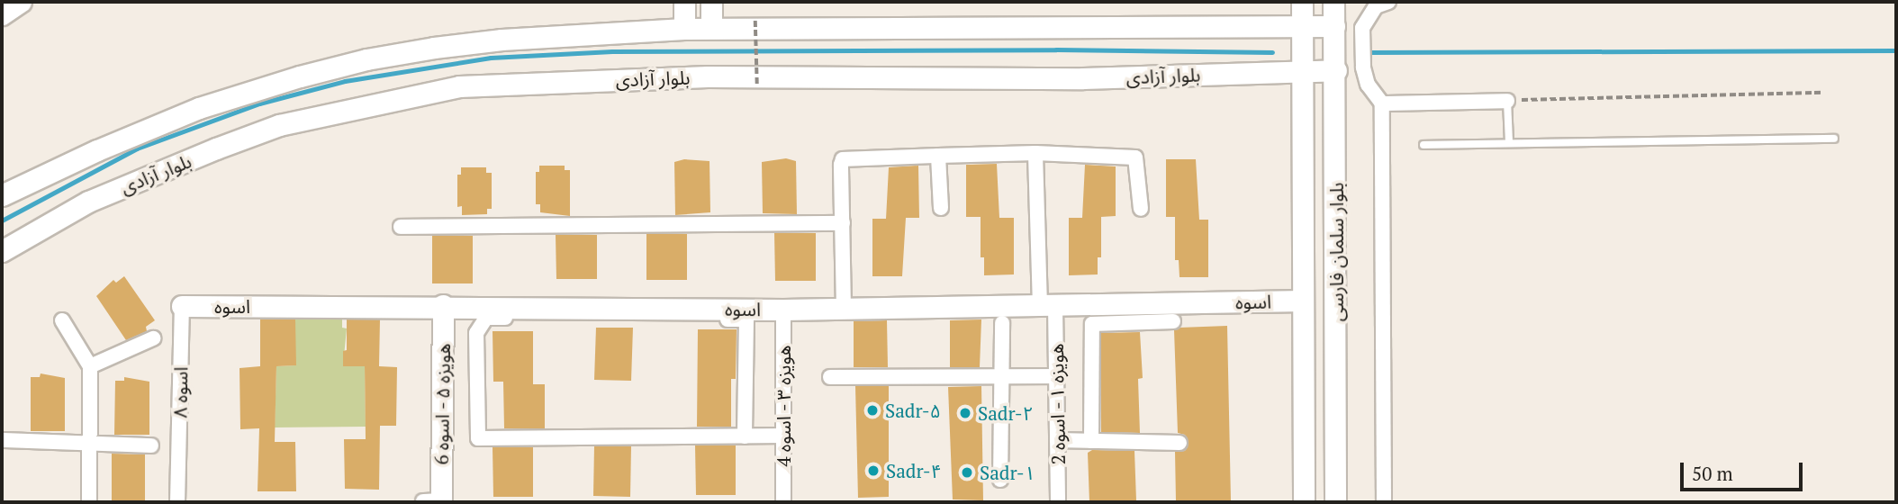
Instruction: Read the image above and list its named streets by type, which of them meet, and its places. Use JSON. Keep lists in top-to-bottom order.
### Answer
{
  "streets": {
    "main road": [
      "بلوار آزادی",
      "بلوار سلمان فارسی",
      "اسوه",
      "هویزه ۵ - اسوه 6"
    ],
    "street": ["اسوه ۸", "هویزه ۱ - اسوه 2", "هویزه ۳ - اسوه 4"]
  },
  "crossings": [
    ["بلوار آزادی", "بلوار سلمان فارسی"],
    ["بلوار سلمان فارسی", "اسوه"],
    ["اسوه", "اسوه ۸"],
    ["اسوه", "هویزه ۵ - اسوه 6"],
    ["اسوه", "هویزه ۱ - اسوه 2"],
    ["اسوه", "هویزه ۳ - اسوه 4"]
  ],
  "places": [
    "Sadr-۵",
    "Sadr-۲",
    "Sadr-۴",
    "Sadr-۱"
  ],
  "scale_bar": "50 m"
}
